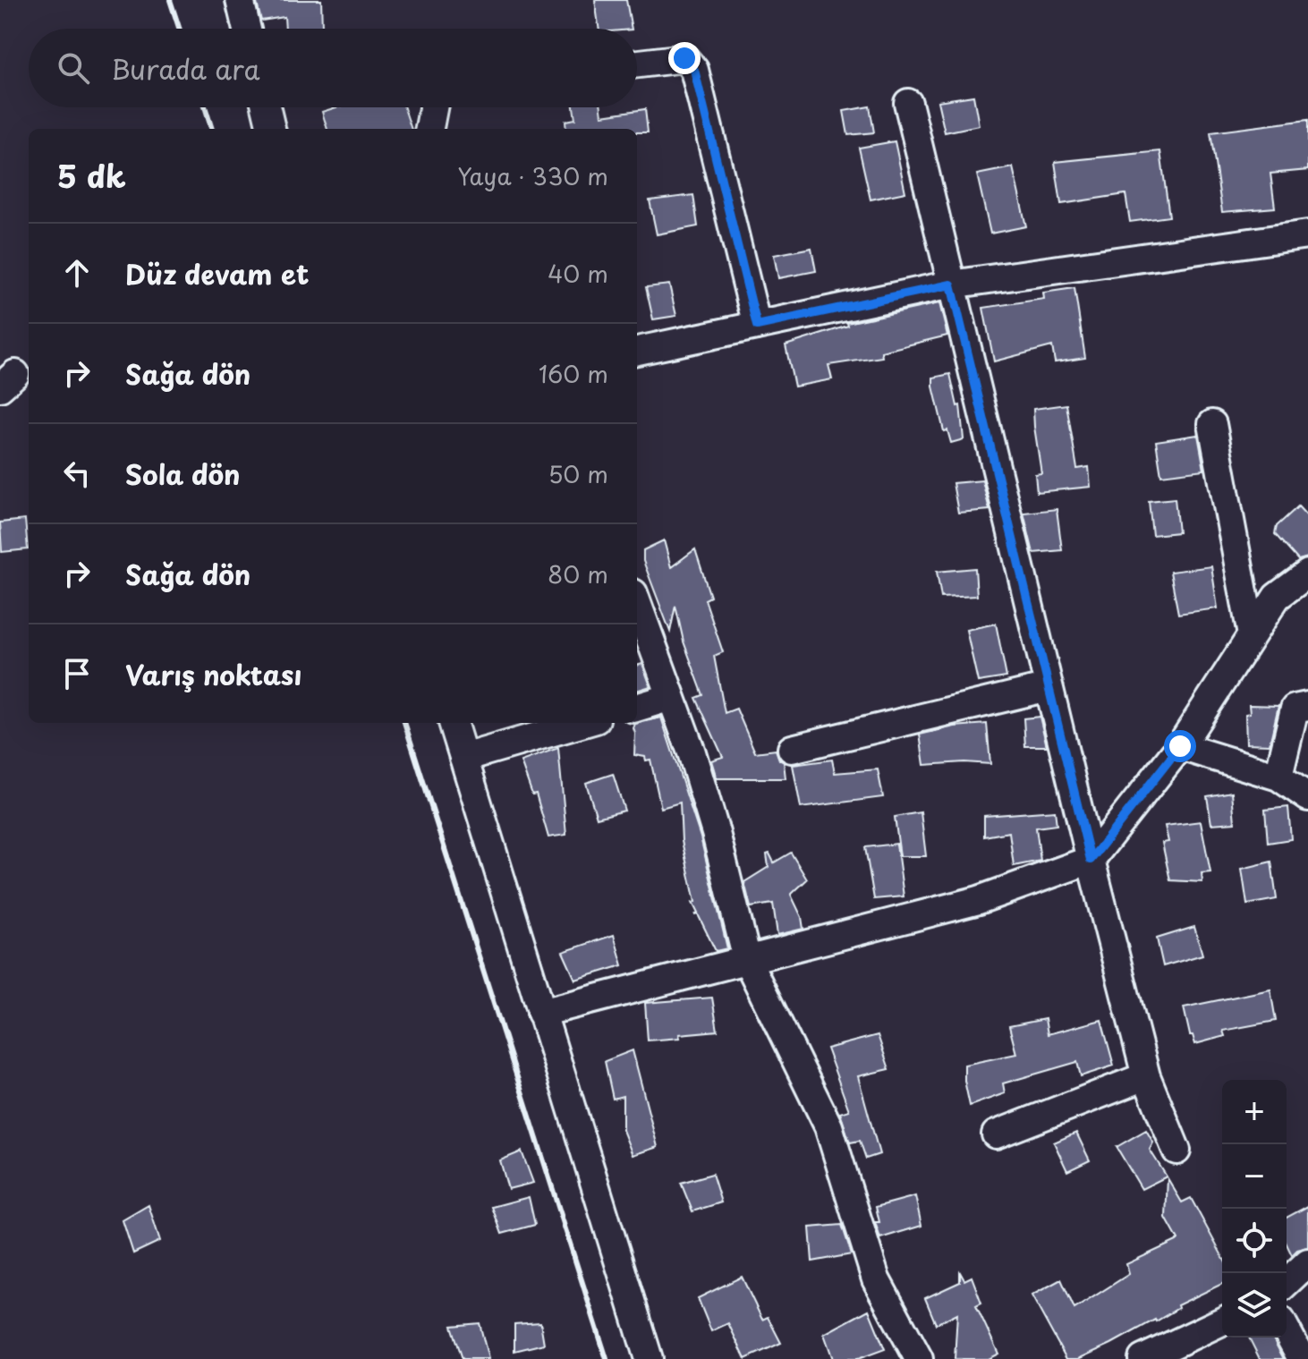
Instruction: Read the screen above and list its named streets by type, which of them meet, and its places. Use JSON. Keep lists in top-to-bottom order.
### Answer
{
  "page": {
    "search": "Burada ara",
    "heading": ["5 dk", "Yaya · 330 m"],
    "list": [
      ["Düz devam et", "40 m"],
      ["Sağa dön", "160 m"],
      ["Sola dön", "50 m"],
      ["Sağa dön", "80 m"],
      "Varış noktası"
    ],
    "map_buttons": ["+", "−"]
  }
}
